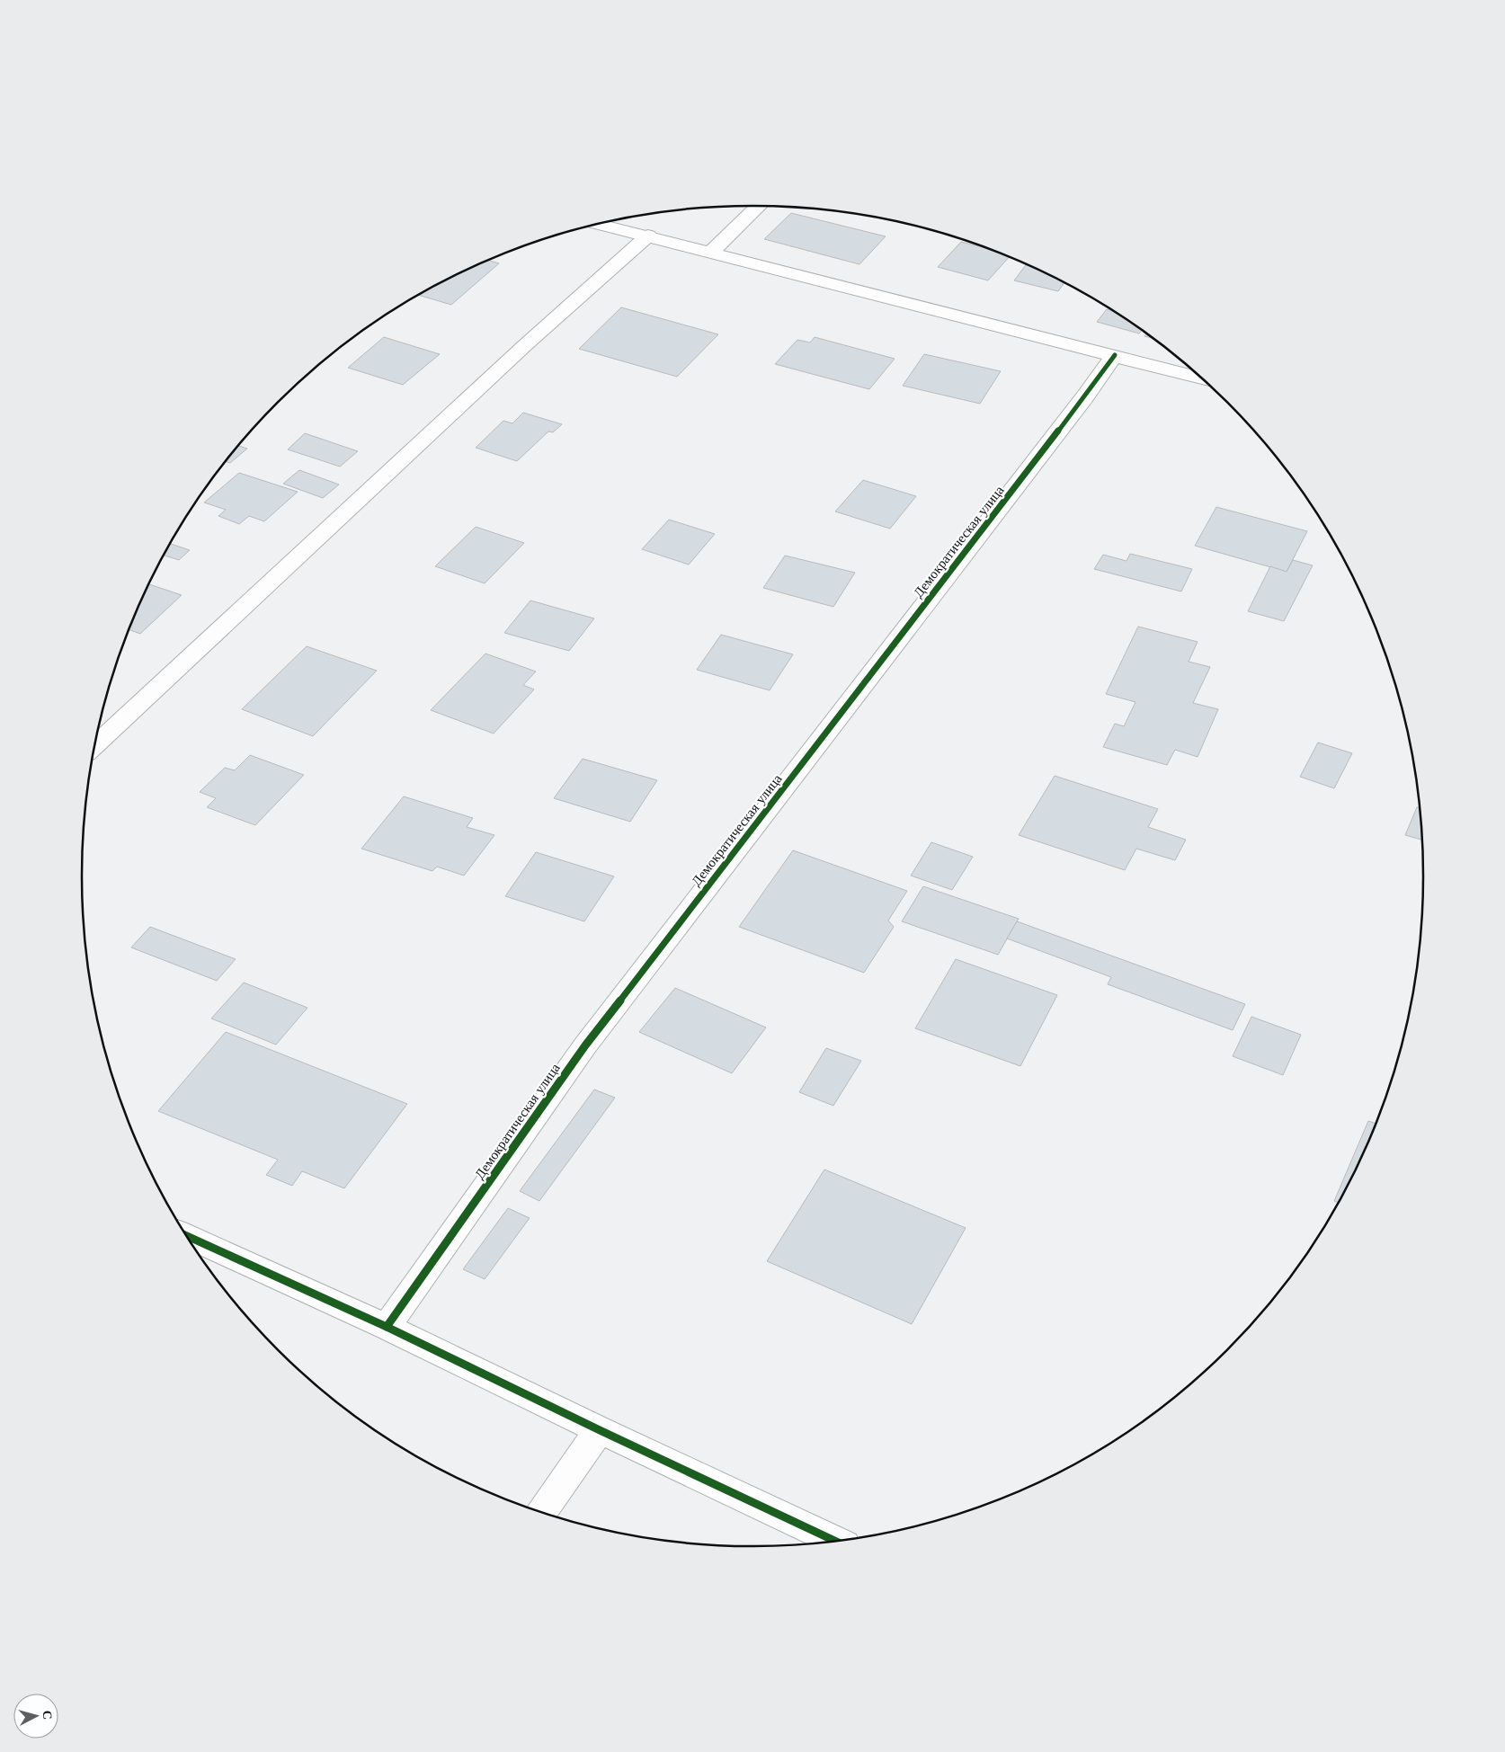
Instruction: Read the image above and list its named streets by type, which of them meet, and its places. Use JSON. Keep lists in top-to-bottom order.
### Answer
{
  "streets": {
    "street": ["Демократическая улица"]
  },
  "north": "right"
}
